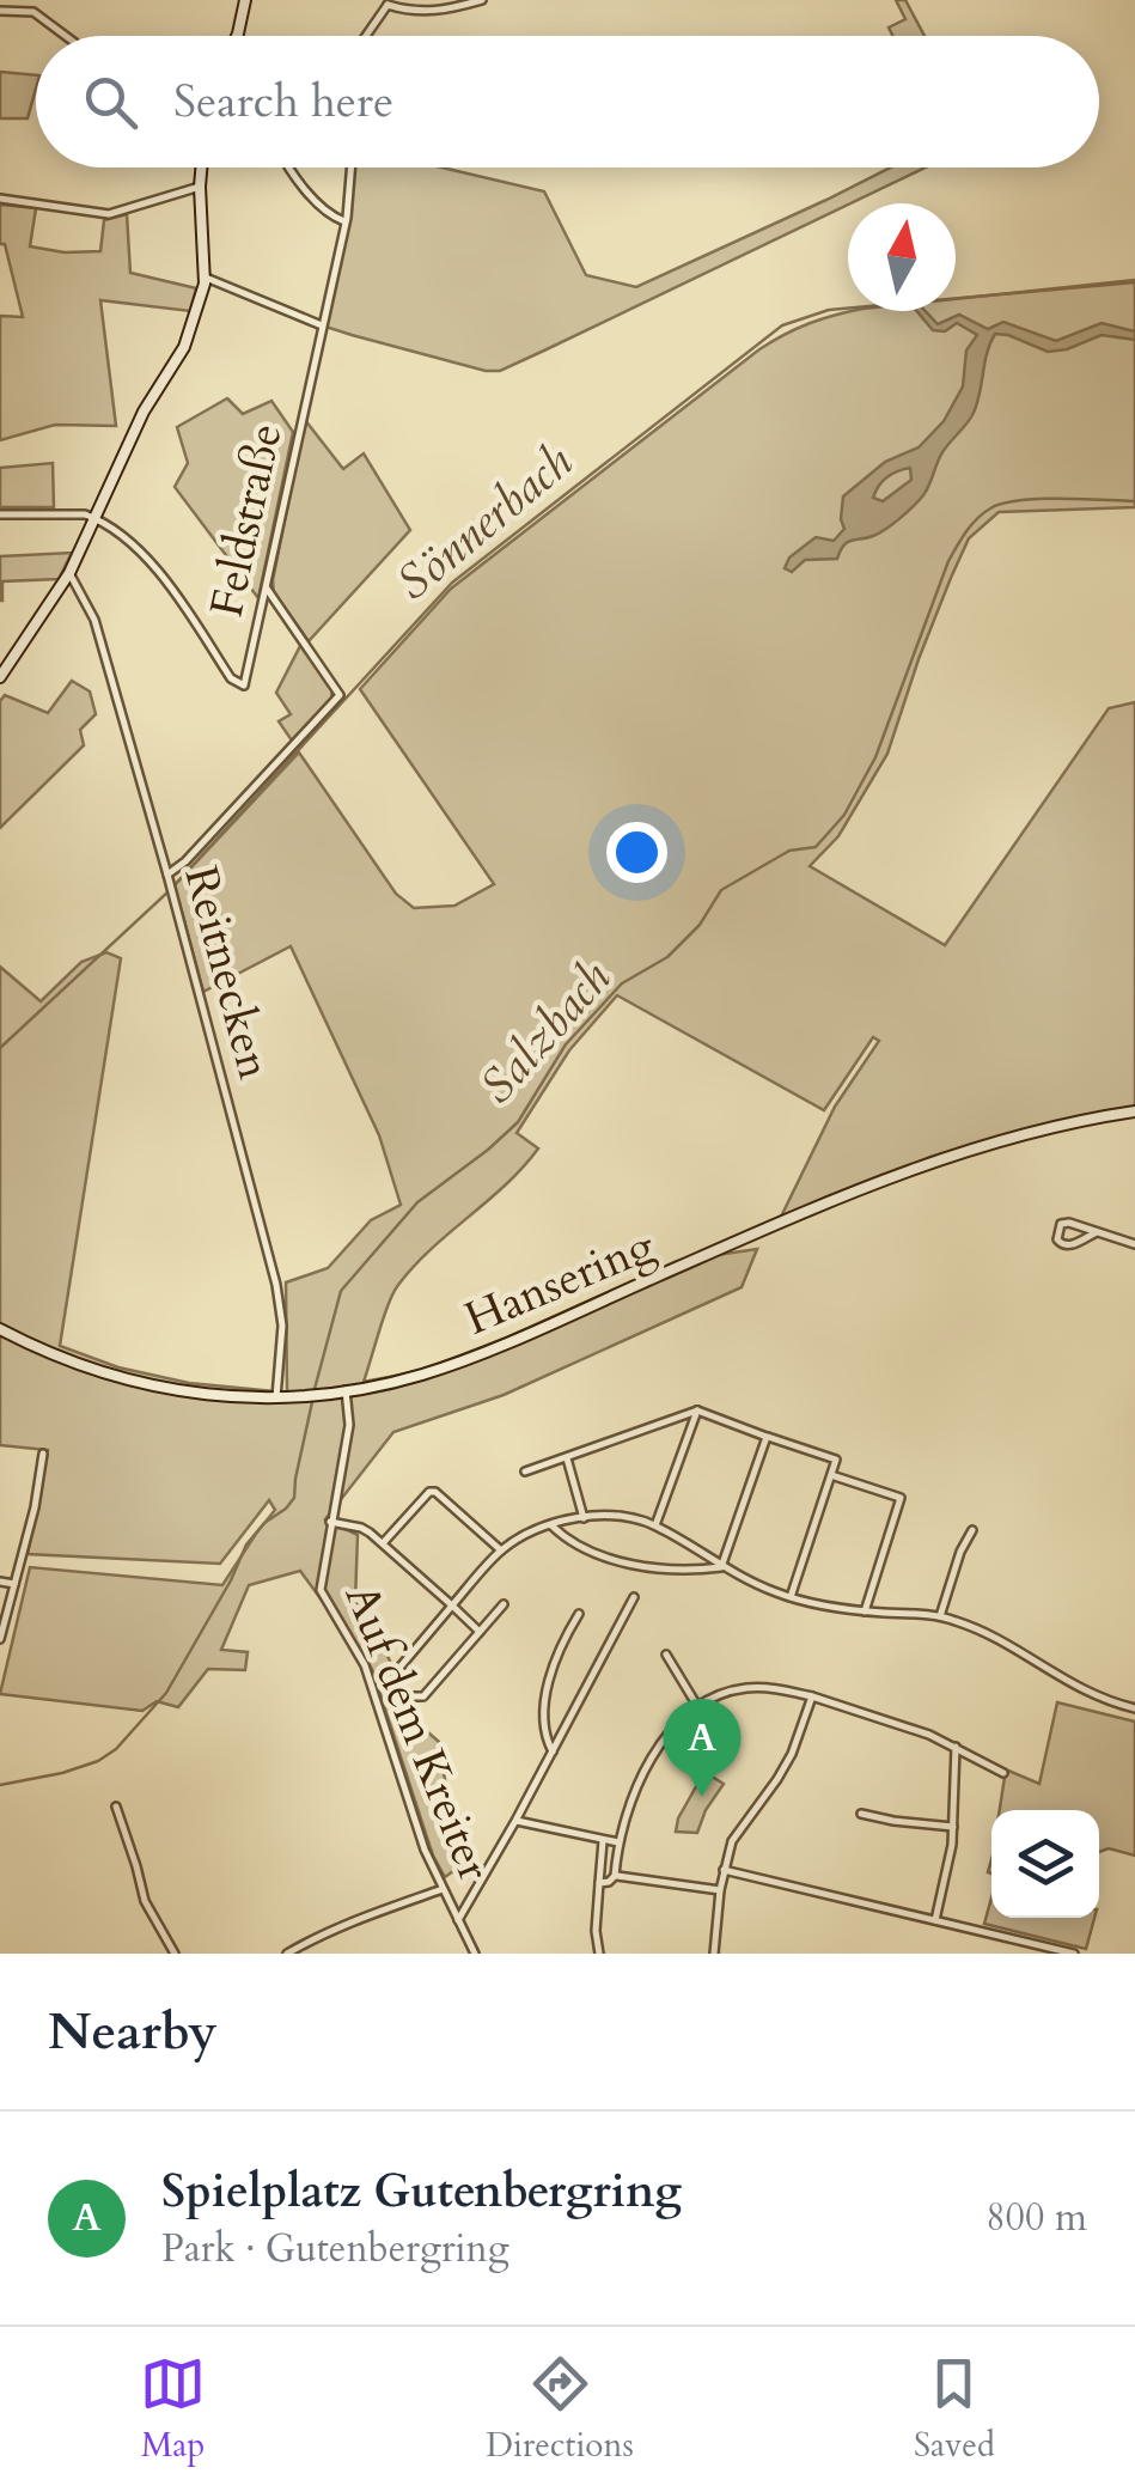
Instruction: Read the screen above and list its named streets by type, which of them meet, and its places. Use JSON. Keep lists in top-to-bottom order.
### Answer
{
  "streets": {
    "street": [
      "Feldstraße",
      "Reitnecken",
      "Hansering",
      "Auf dem Kreiter"
    ]
  },
  "crossings": [
    ["Reitnecken", "Hansering"],
    ["Hansering", "Auf dem Kreiter"]
  ],
  "water": ["Sönnerbach", "Salzbach"],
  "north": "top",
  "page": {
    "search": "Search here",
    "pins": "A",
    "heading": "Nearby",
    "list": [
      {
        "mark": "A",
        "name": "Spielplatz Gutenbergring",
        "note": "Park · Gutenbergring",
        "value": "800 m"
      }
    ],
    "nav": ["Map", "Directions", "Saved"]
  }
}
